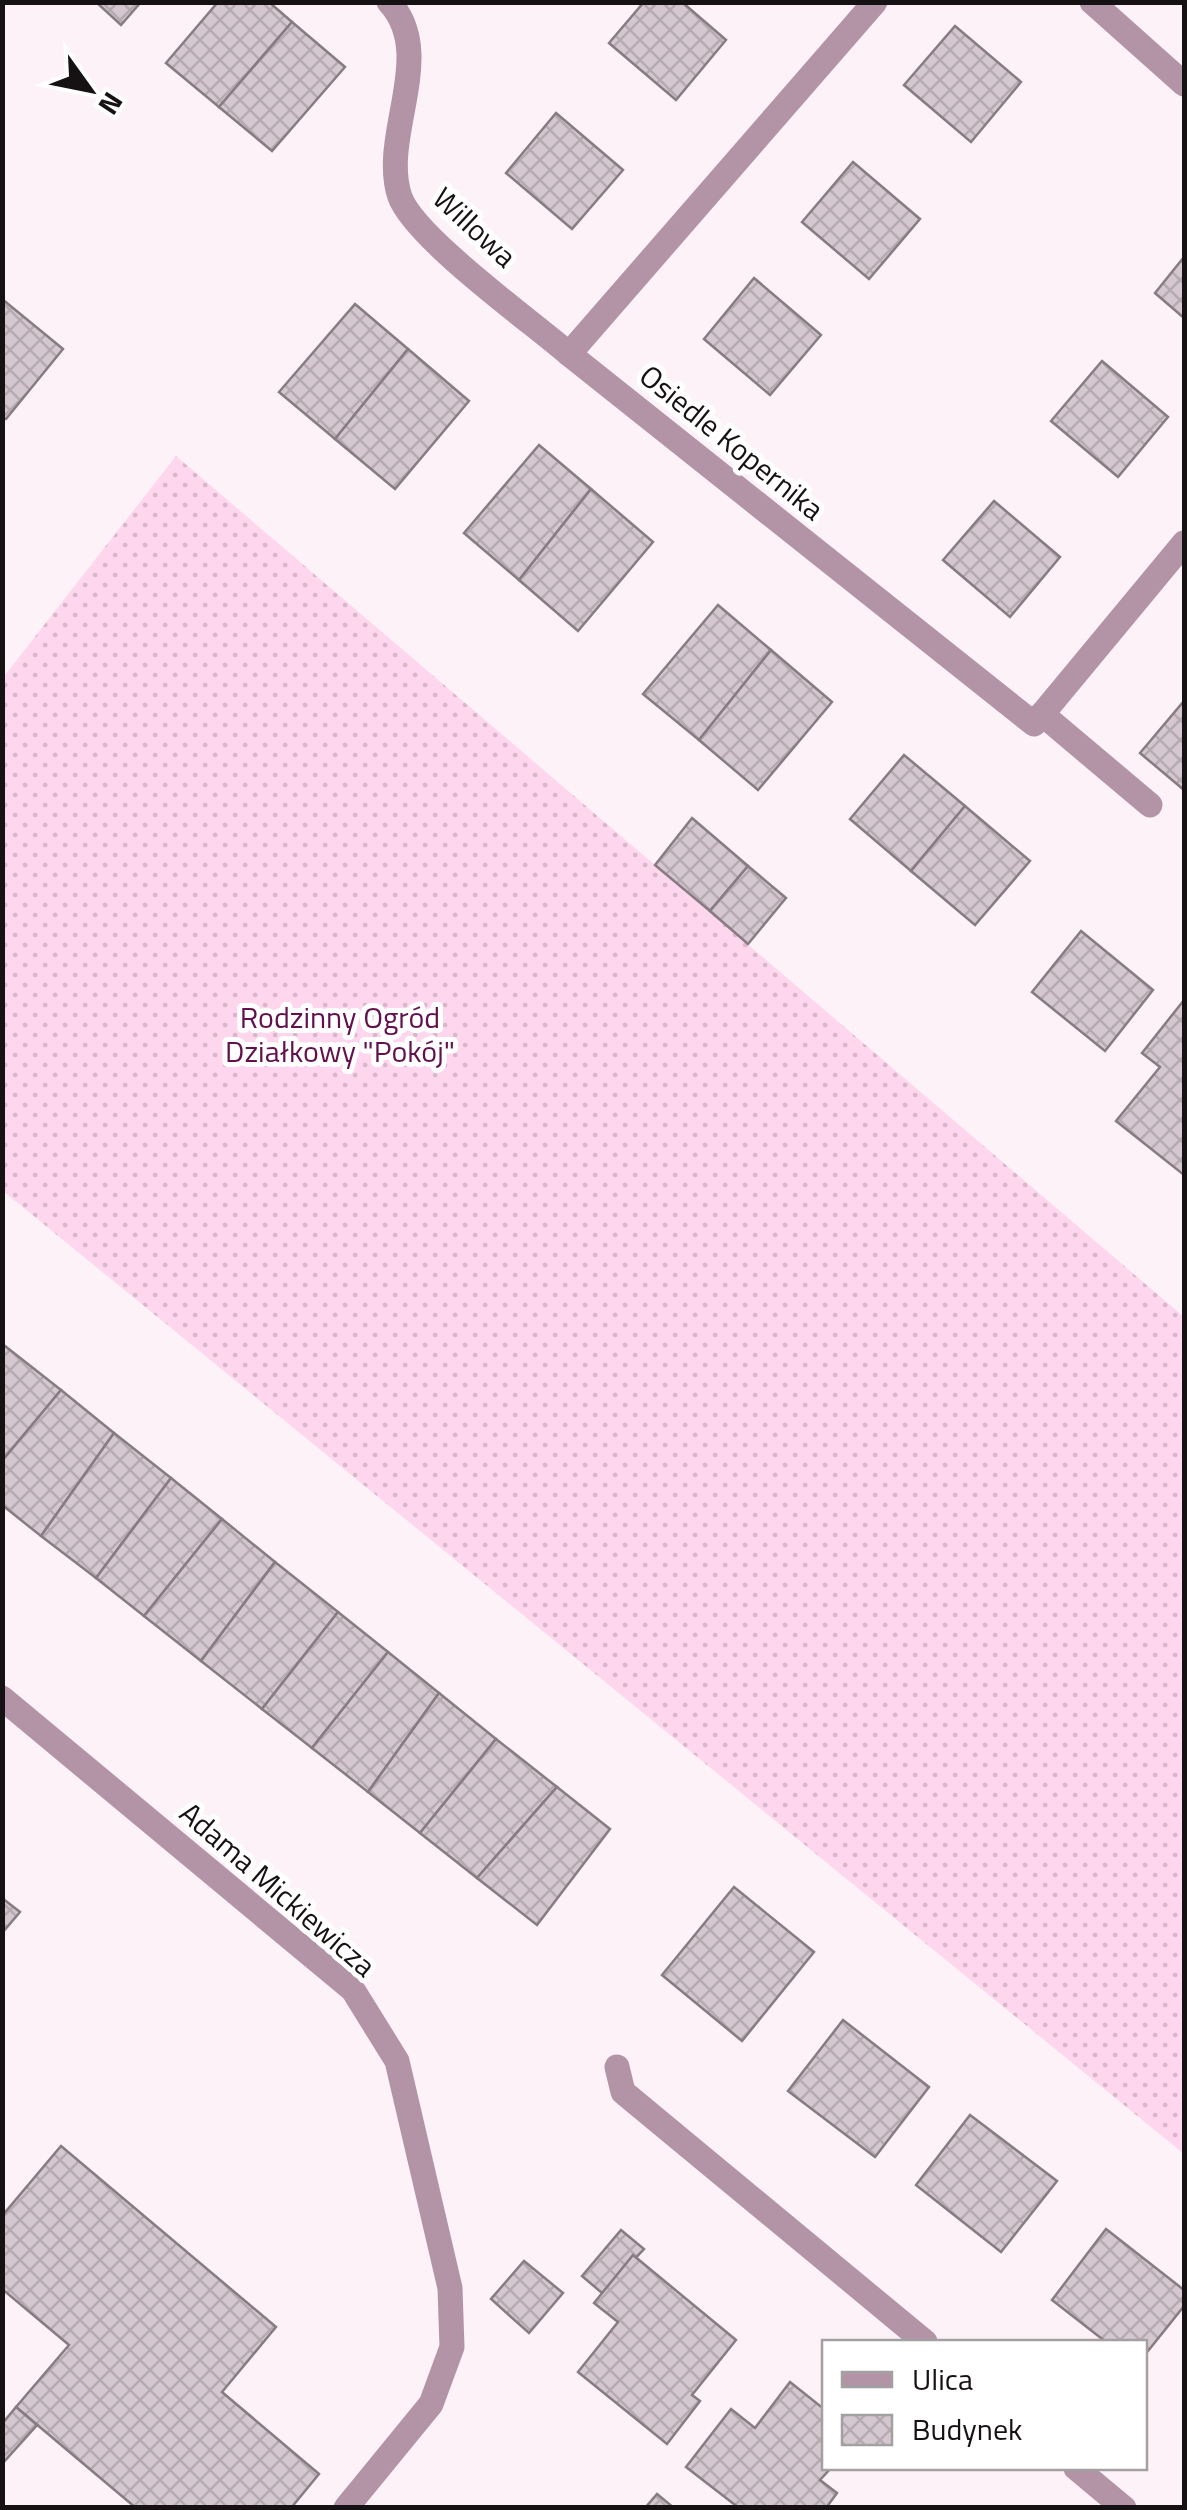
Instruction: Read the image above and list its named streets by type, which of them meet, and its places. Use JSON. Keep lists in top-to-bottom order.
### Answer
{
  "streets": {
    "street": ["Willowa", "Osiedle Kopernika", "Adama Mickiewicza"]
  },
  "crossings": [
    ["Willowa", "Osiedle Kopernika"]
  ],
  "parks": ["Rodzinny Ogród Działkowy \"Pokój\""],
  "legend": ["Ulica", "Budynek"],
  "north": "bottom right"
}
